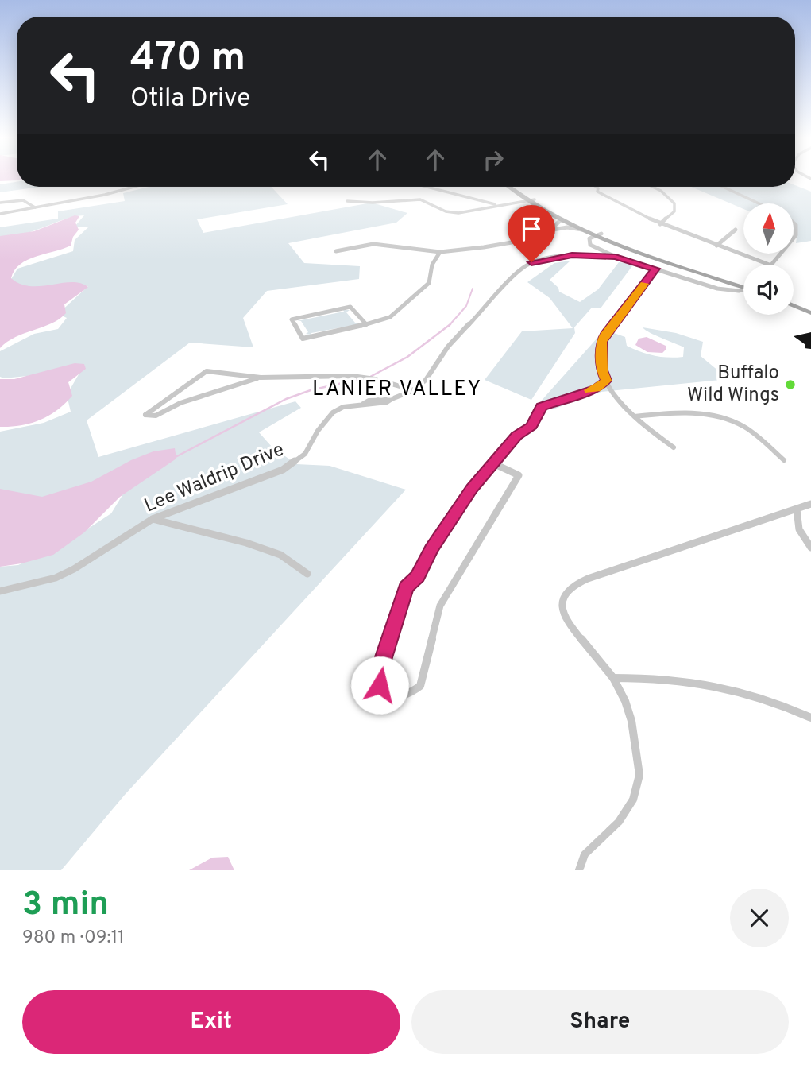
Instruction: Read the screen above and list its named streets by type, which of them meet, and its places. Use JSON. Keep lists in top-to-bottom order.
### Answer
{
  "streets": {
    "street": ["Lee Waldrip Drive"]
  },
  "districts": ["LANIER VALLEY"],
  "places": ["Buffalo Wild Wings"],
  "north": "top",
  "page": {
    "turn": ["470 m", "Otila Drive"],
    "heading": ["3 min", "980 m · 09:11"],
    "buttons": ["Exit", "Share"]
  }
}
